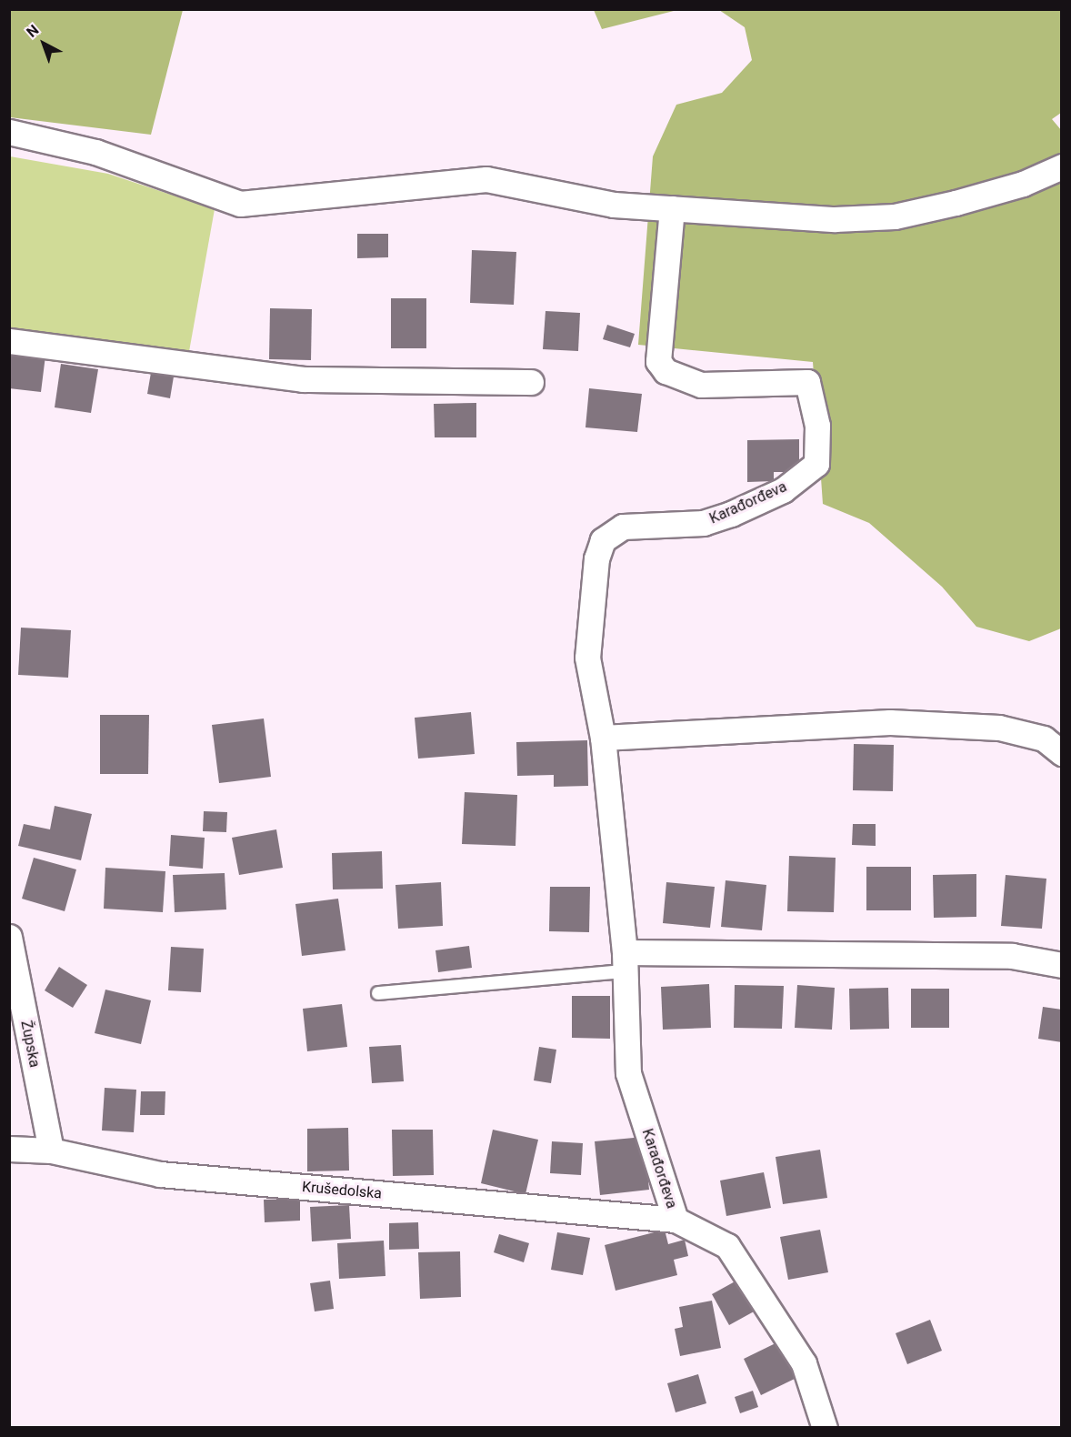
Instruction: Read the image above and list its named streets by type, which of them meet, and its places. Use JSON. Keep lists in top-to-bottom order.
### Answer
{
  "streets": {
    "street": ["Karađorđeva", "Župska", "Krušedolska"]
  },
  "crossings": [
    ["Karađorđeva", "Krušedolska"],
    ["Župska", "Krušedolska"]
  ],
  "north": "top left"
}
